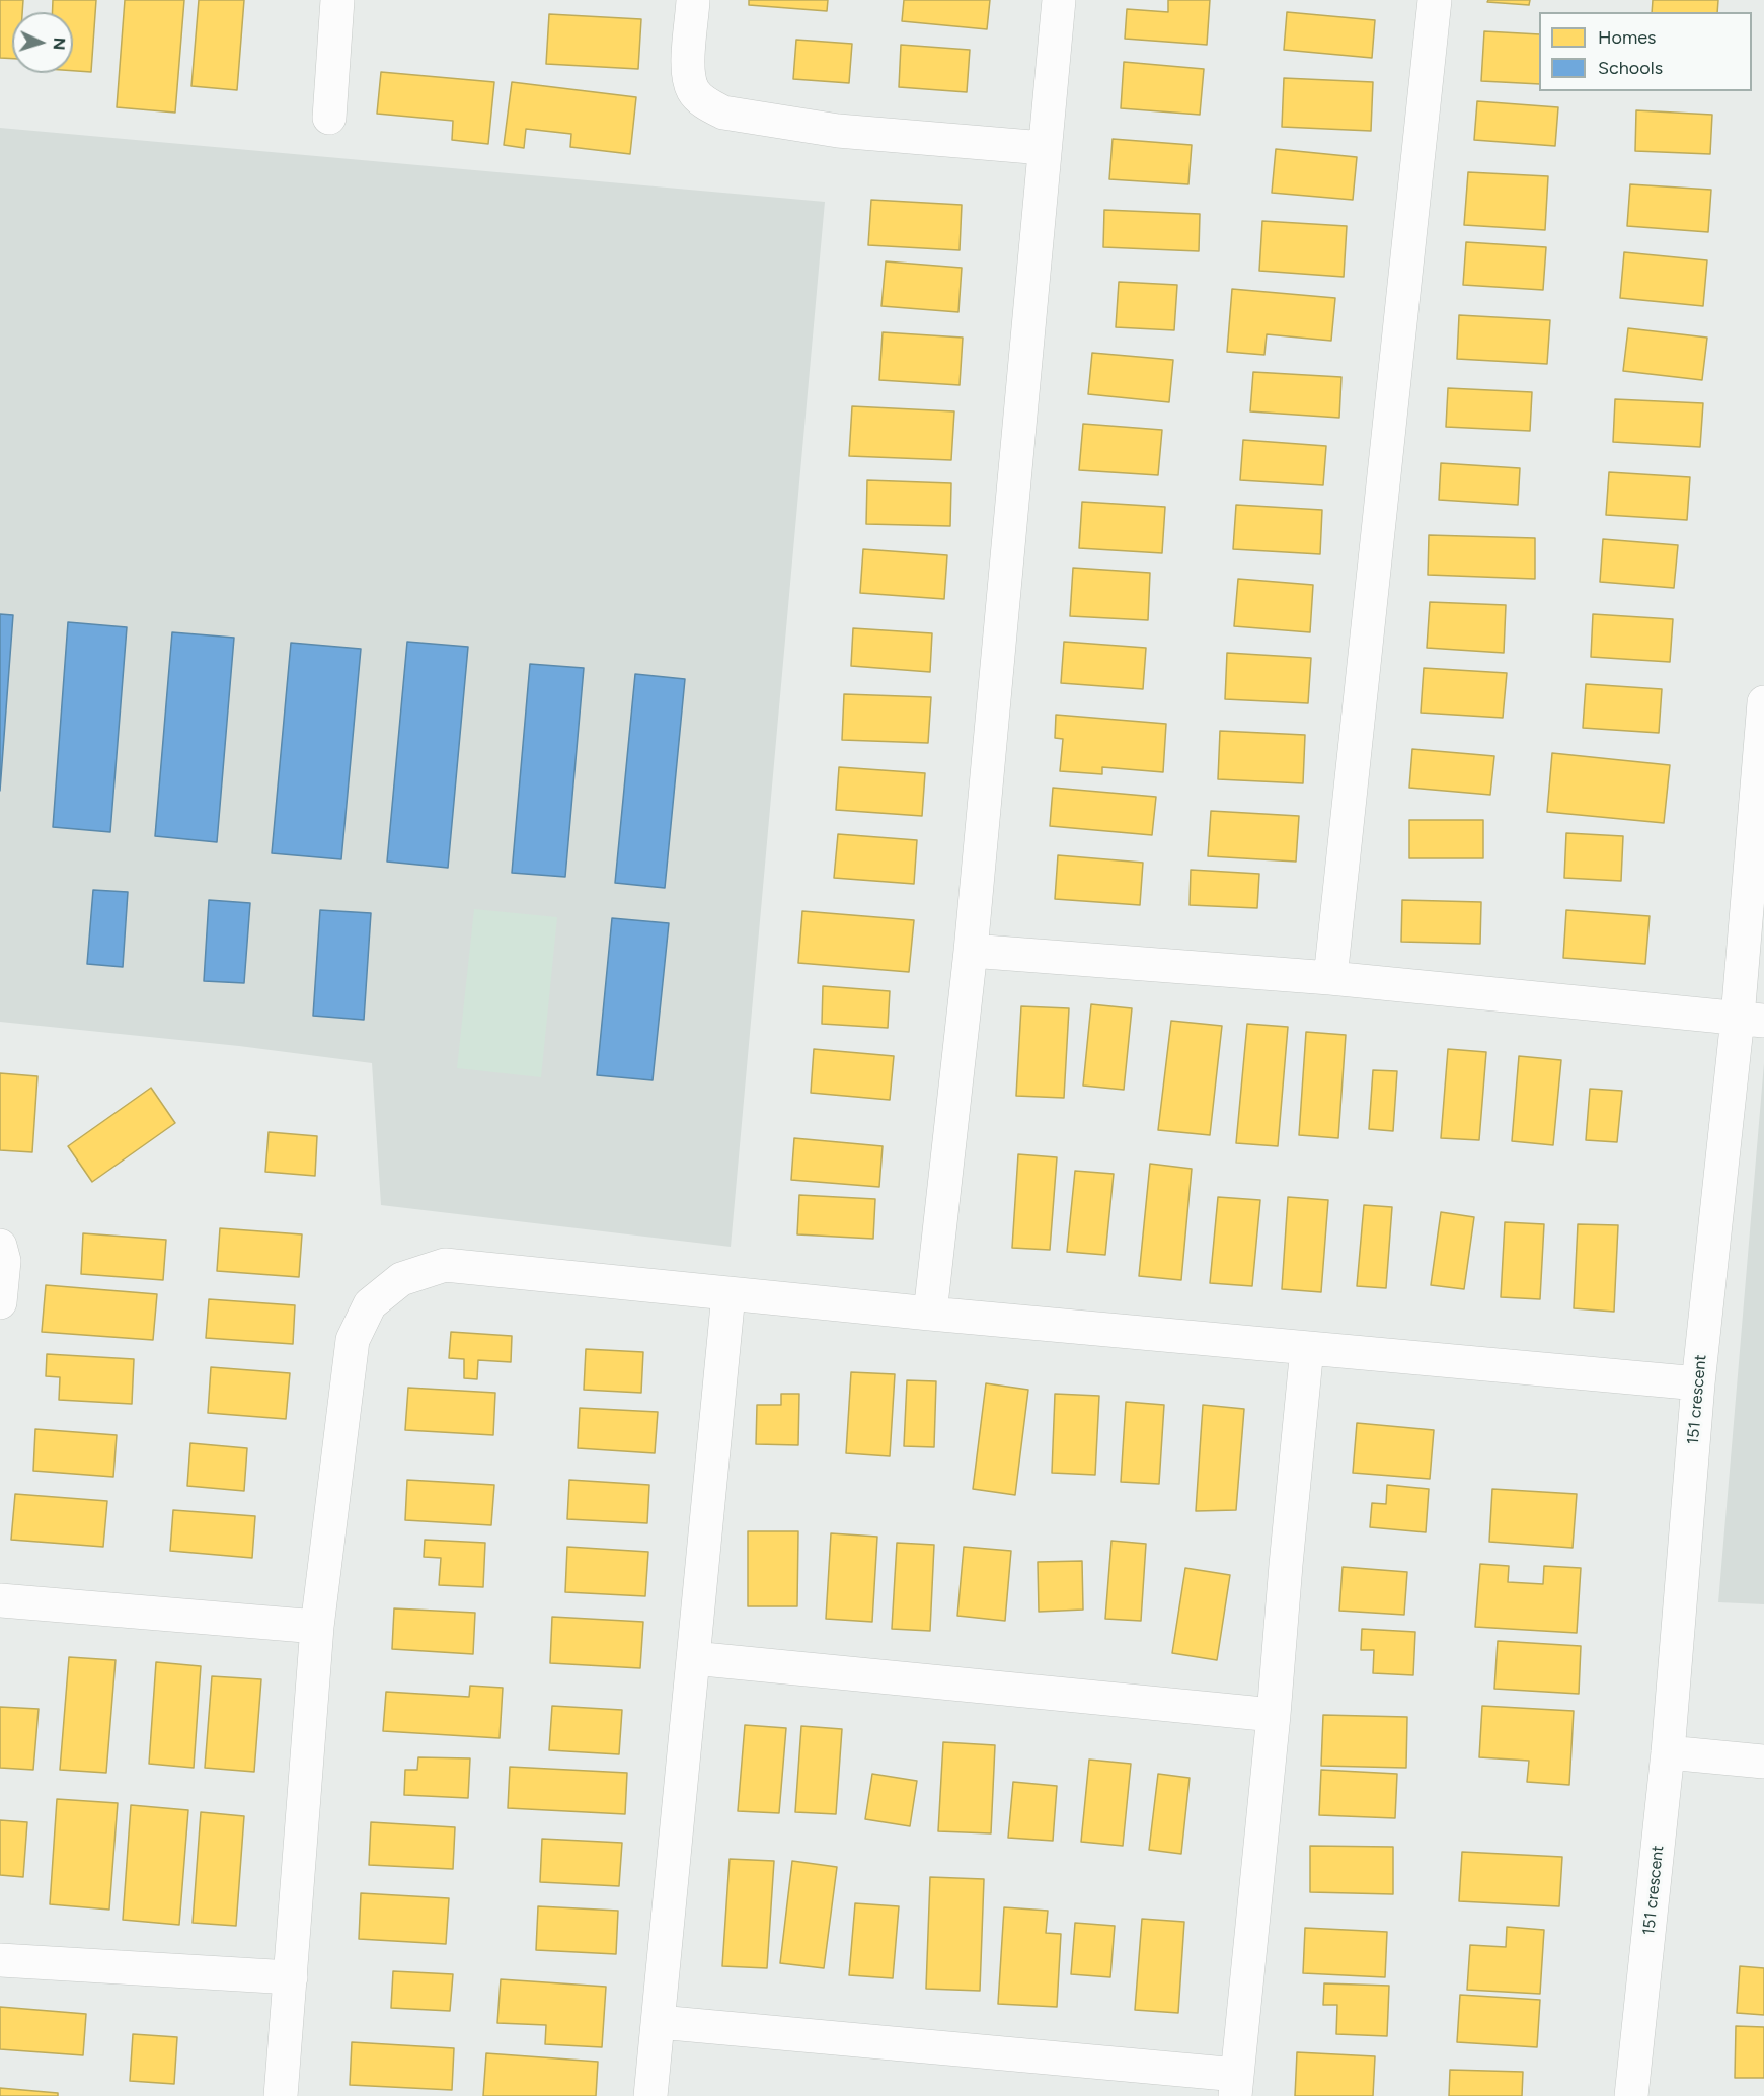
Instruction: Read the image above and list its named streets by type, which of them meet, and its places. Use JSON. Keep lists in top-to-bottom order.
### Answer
{
  "streets": {
    "street": ["151 crescent"]
  },
  "legend": ["Homes", "Schools"],
  "north": "right"
}
